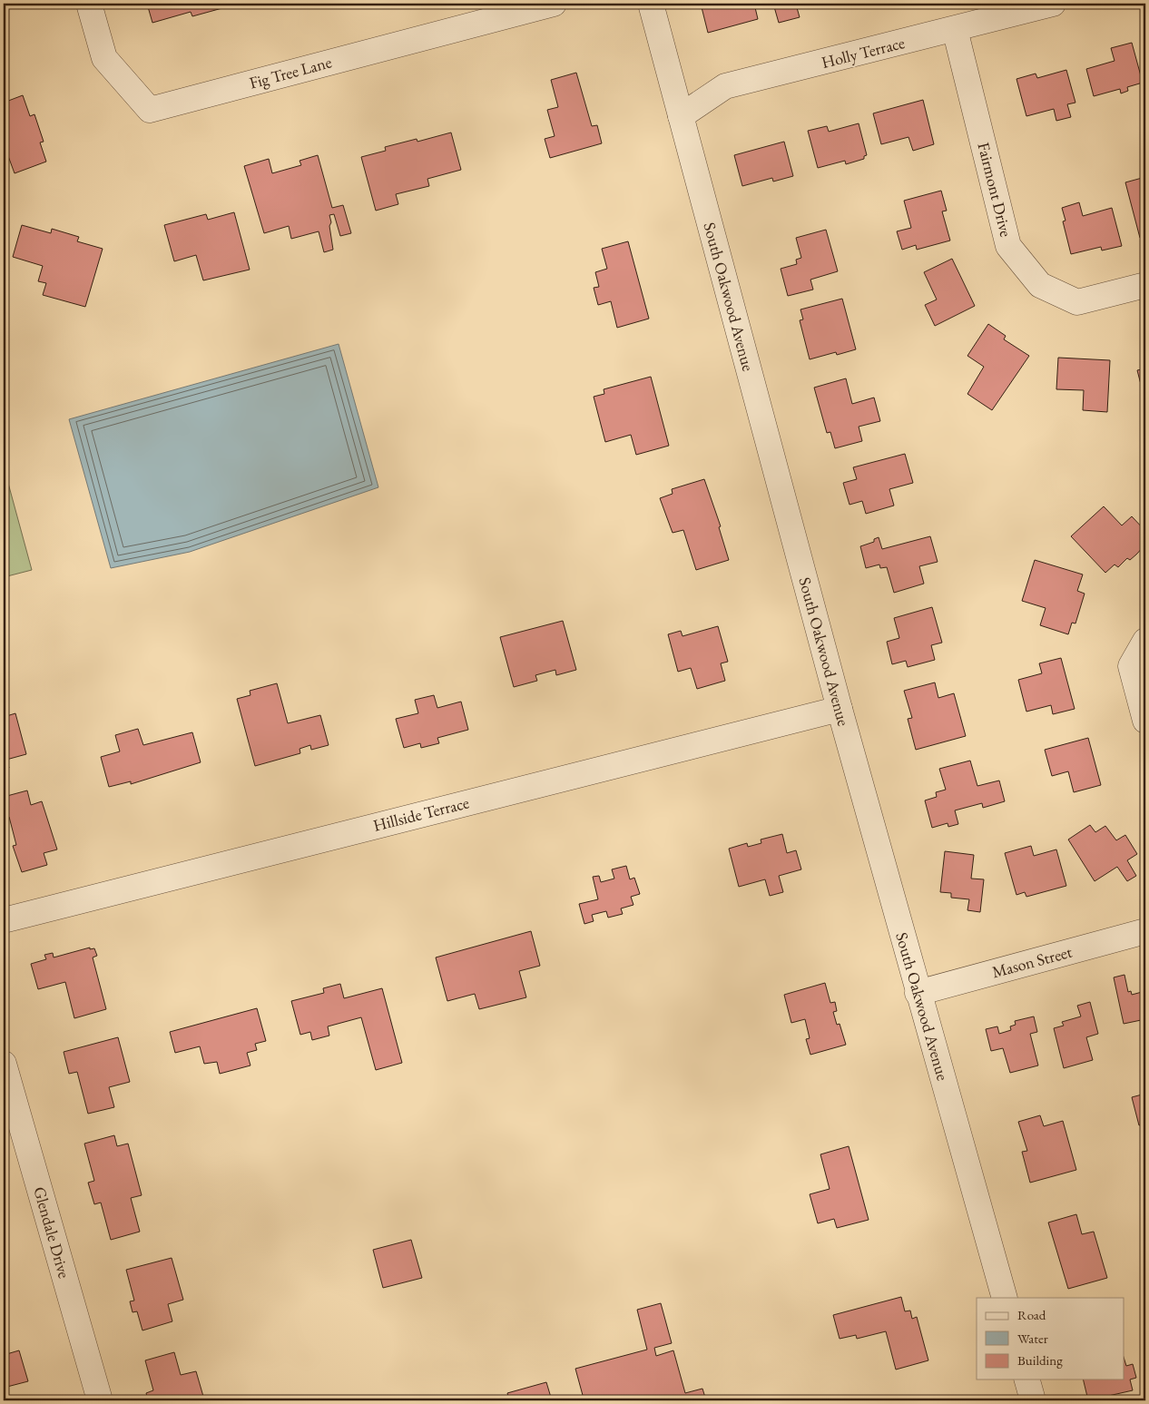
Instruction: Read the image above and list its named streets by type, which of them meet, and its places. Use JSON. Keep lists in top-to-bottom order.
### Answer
{
  "streets": {
    "street": [
      "Holly Terrace",
      "Fig Tree Lane",
      "Fairmont Drive",
      "South Oakwood Avenue",
      "Hillside Terrace",
      "Mason Street",
      "Glendale Drive"
    ]
  },
  "crossings": [
    ["Holly Terrace", "Fairmont Drive"],
    ["Holly Terrace", "South Oakwood Avenue"],
    ["South Oakwood Avenue", "Hillside Terrace"],
    ["South Oakwood Avenue", "Mason Street"]
  ],
  "legend": ["Road", "Water", "Building"]
}
